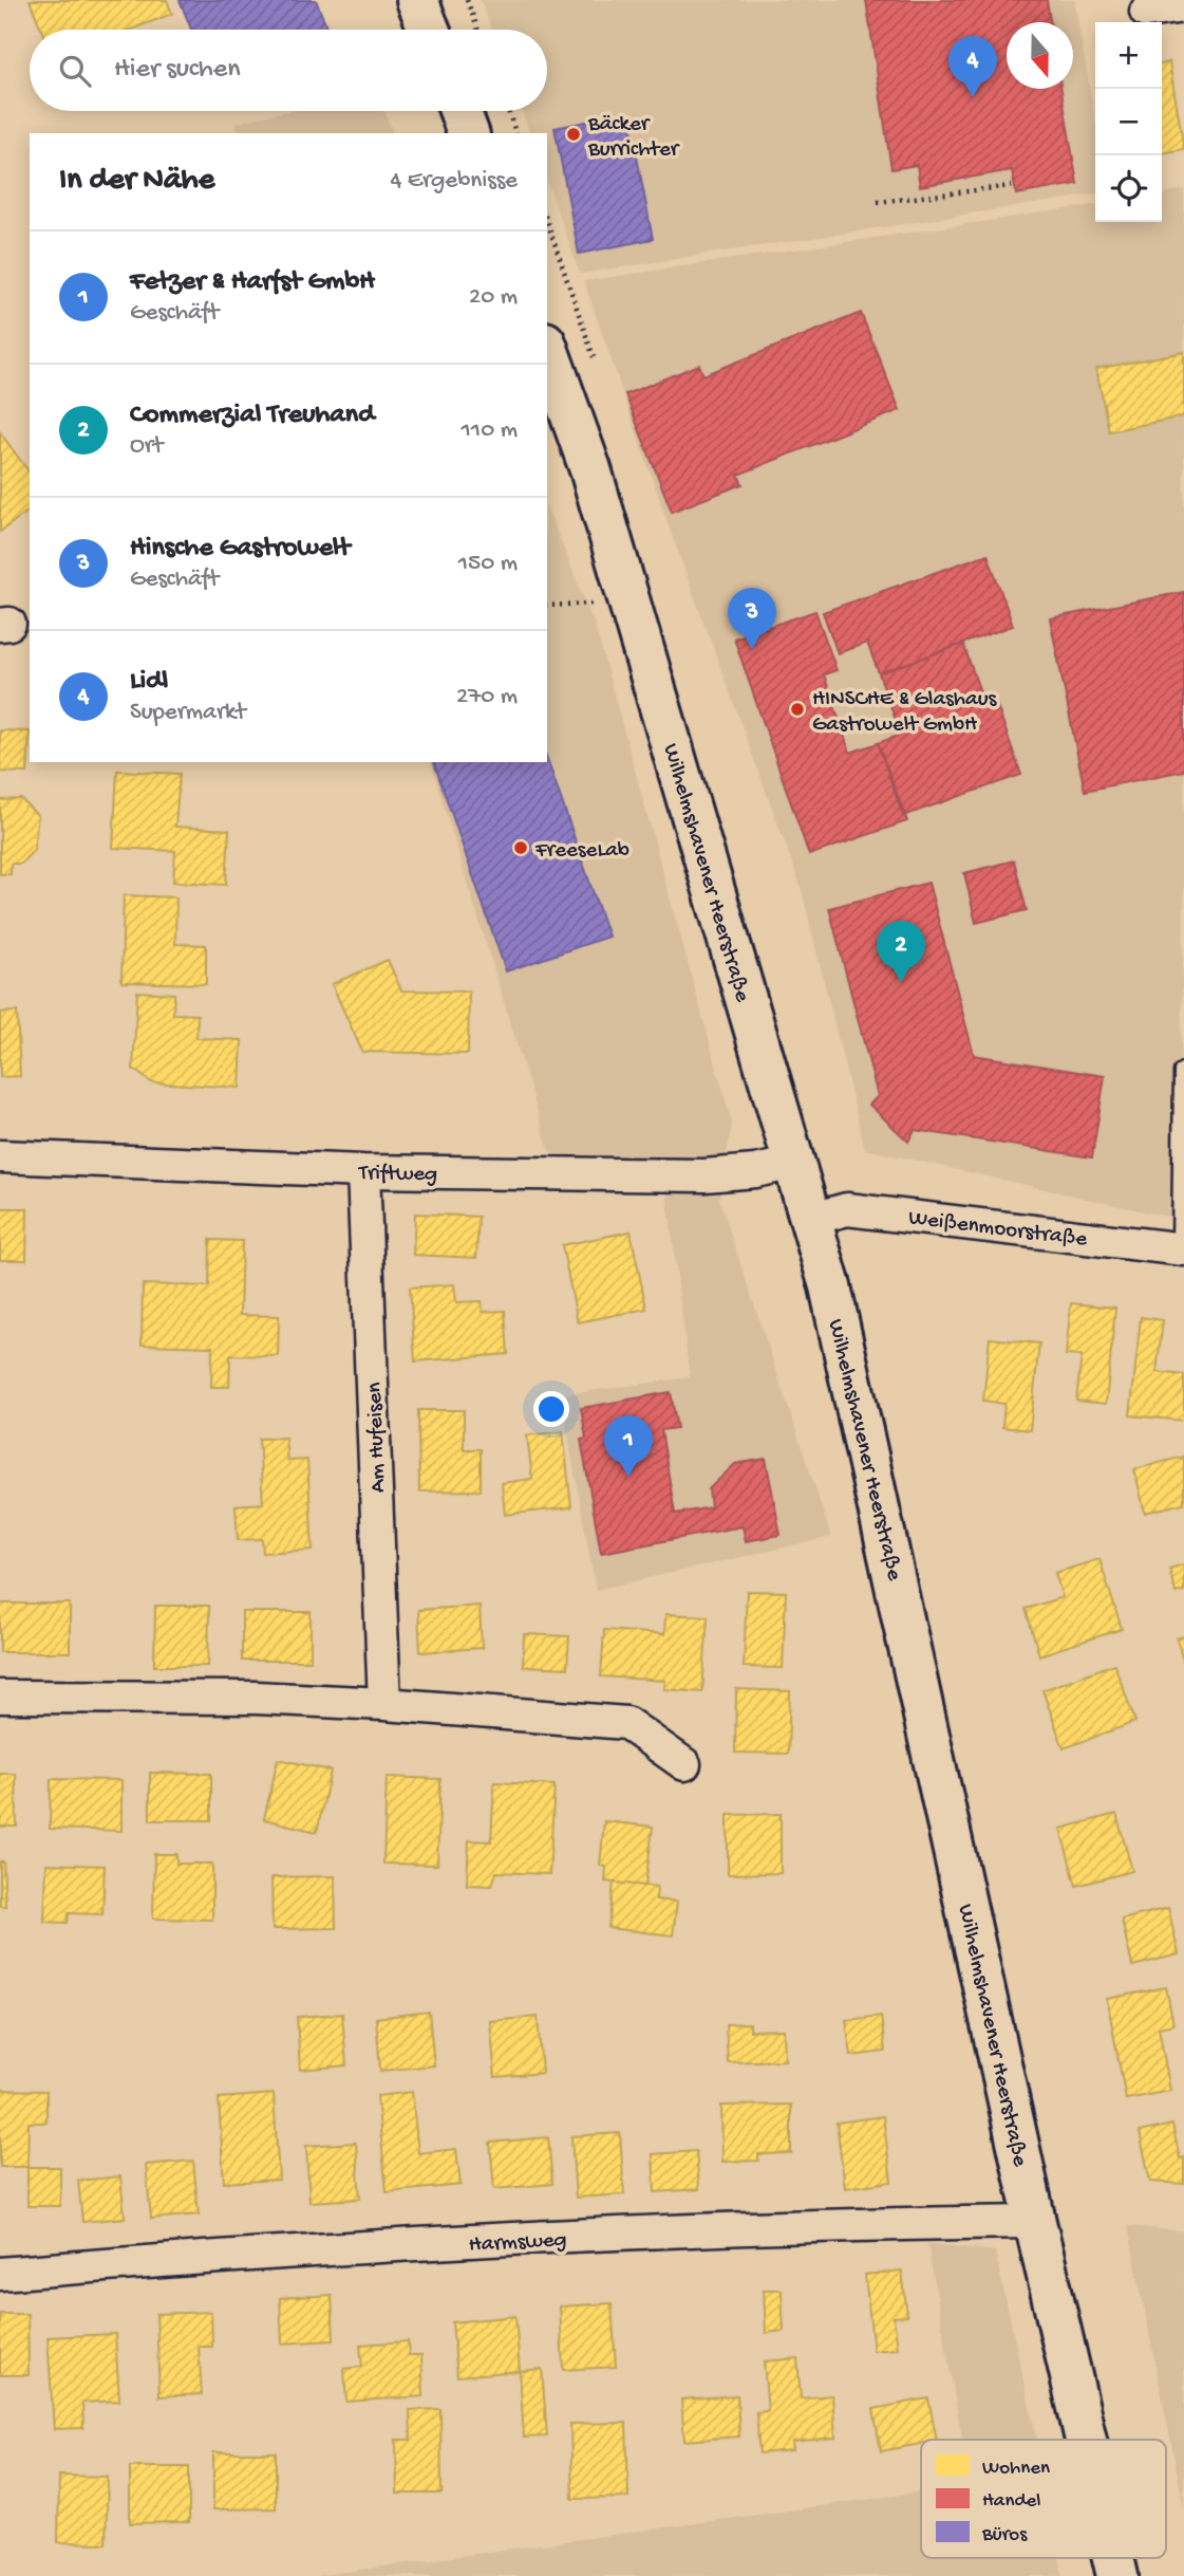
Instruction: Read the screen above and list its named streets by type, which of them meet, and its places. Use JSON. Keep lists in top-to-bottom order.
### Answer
{
  "streets": {
    "street": [
      "Wilhelmshavener Heerstraße",
      "Triftweg",
      "Weißenmoorstraße",
      "Am Hufeisen",
      "Harmsweg"
    ]
  },
  "crossings": [
    ["Wilhelmshavener Heerstraße", "Triftweg"],
    ["Wilhelmshavener Heerstraße", "Weißenmoorstraße"],
    ["Wilhelmshavener Heerstraße", "Harmsweg"],
    ["Triftweg", "Am Hufeisen"]
  ],
  "places": ["Bäcker Burrichter", "HINSCHE & Glashaus Gastrowelt GmbH", "FreeseLab"],
  "legend": ["Wohnen", "Handel", "Büros"],
  "north": "bottom",
  "page": {
    "map_buttons": ["+", "−"],
    "search": "Hier suchen",
    "pins": [
      "4",
      "3",
      "2",
      "1"
    ],
    "heading": ["In der Nähe", "4 Ergebnisse"],
    "list": [
      {
        "mark": "1",
        "name": "Fetzer & Harfst GmbH",
        "note": "Geschäft",
        "value": "20 m"
      },
      {
        "mark": "2",
        "name": "Commerzial Treuhand",
        "note": "Ort",
        "value": "110 m"
      },
      {
        "mark": "3",
        "name": "Hinsche Gastrowelt",
        "note": "Geschäft",
        "value": "150 m"
      },
      {
        "mark": "4",
        "name": "Lidl",
        "note": "Supermarkt",
        "value": "270 m"
      }
    ]
  }
}
